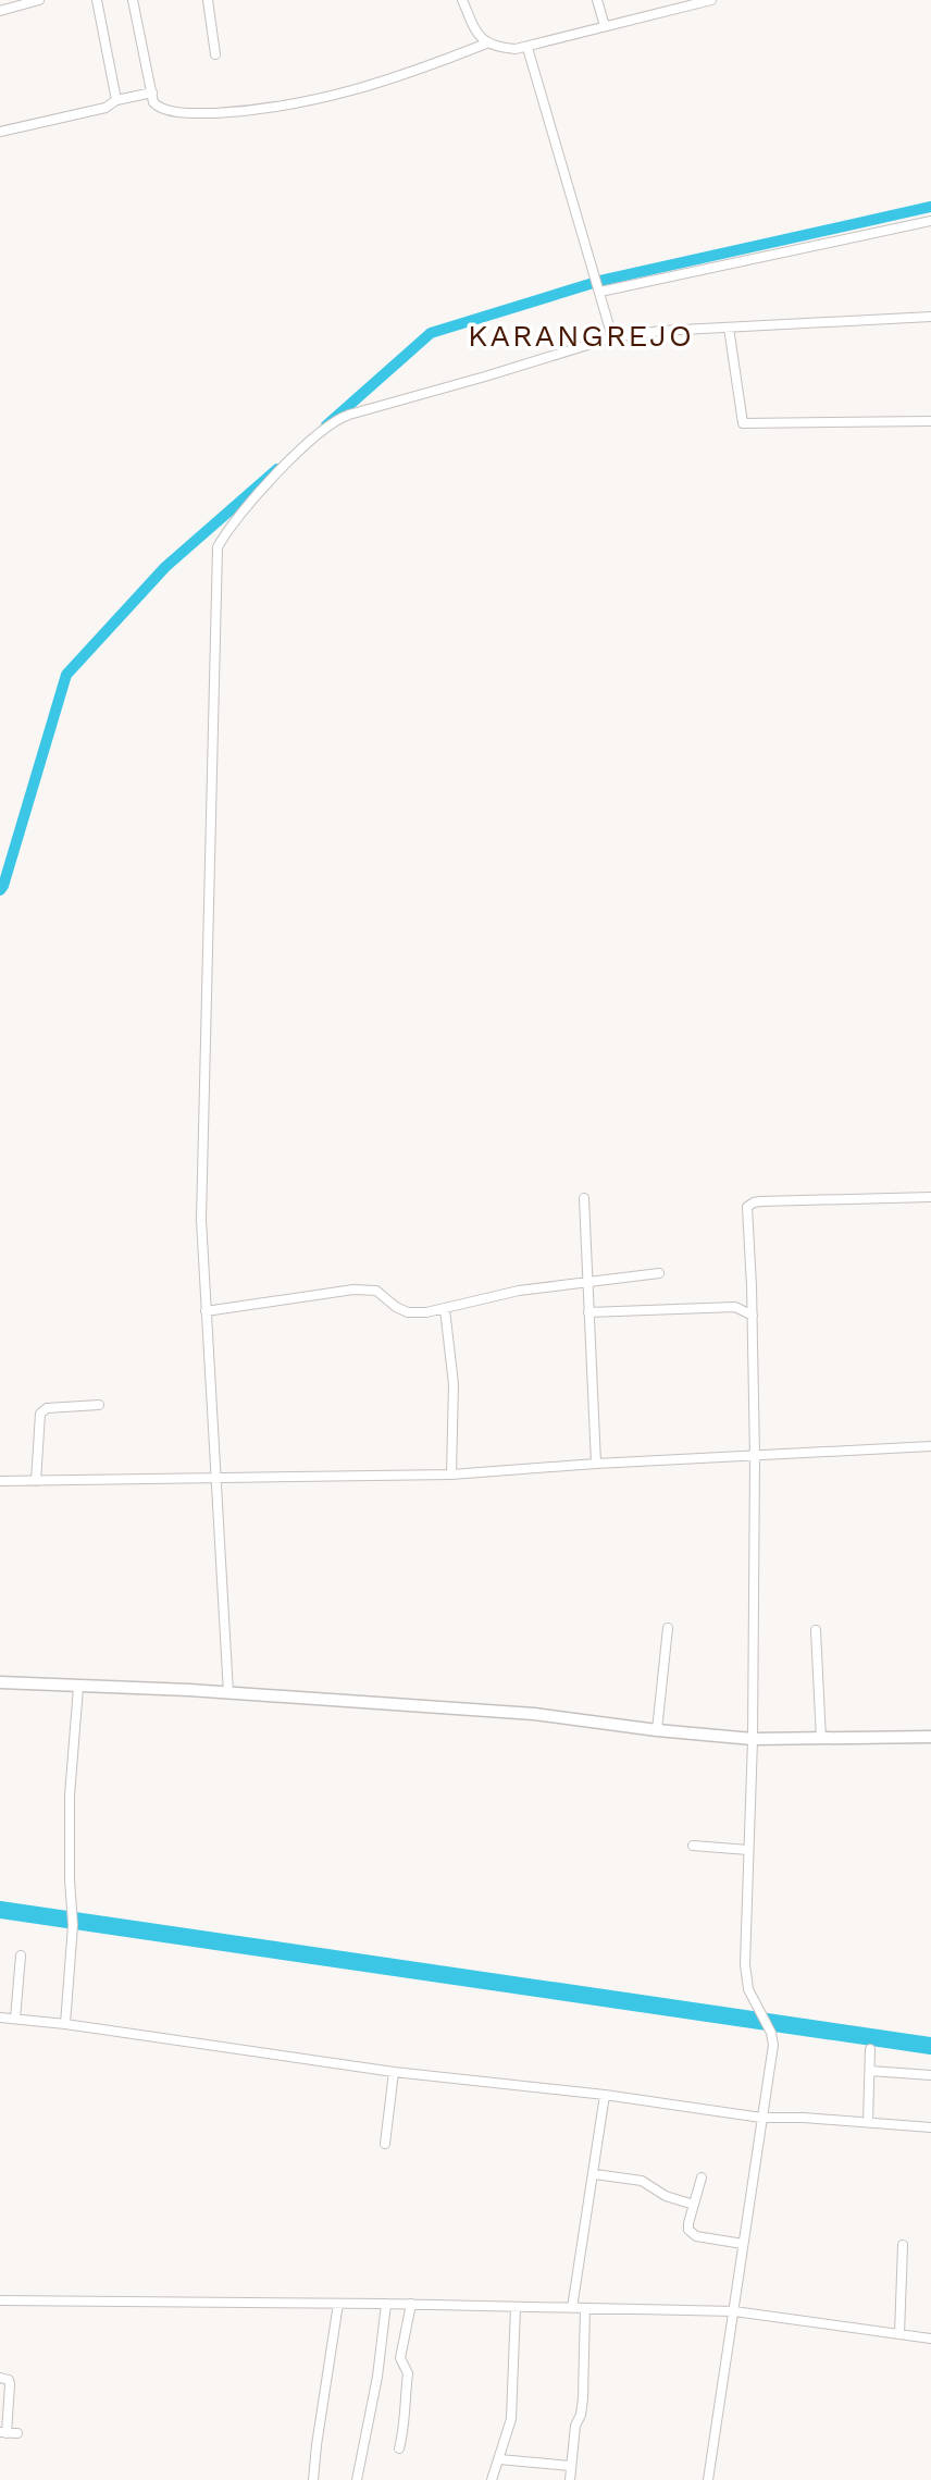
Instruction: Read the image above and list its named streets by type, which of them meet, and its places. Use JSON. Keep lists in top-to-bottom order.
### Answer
{
  "districts": ["KARANGREJO"]
}
